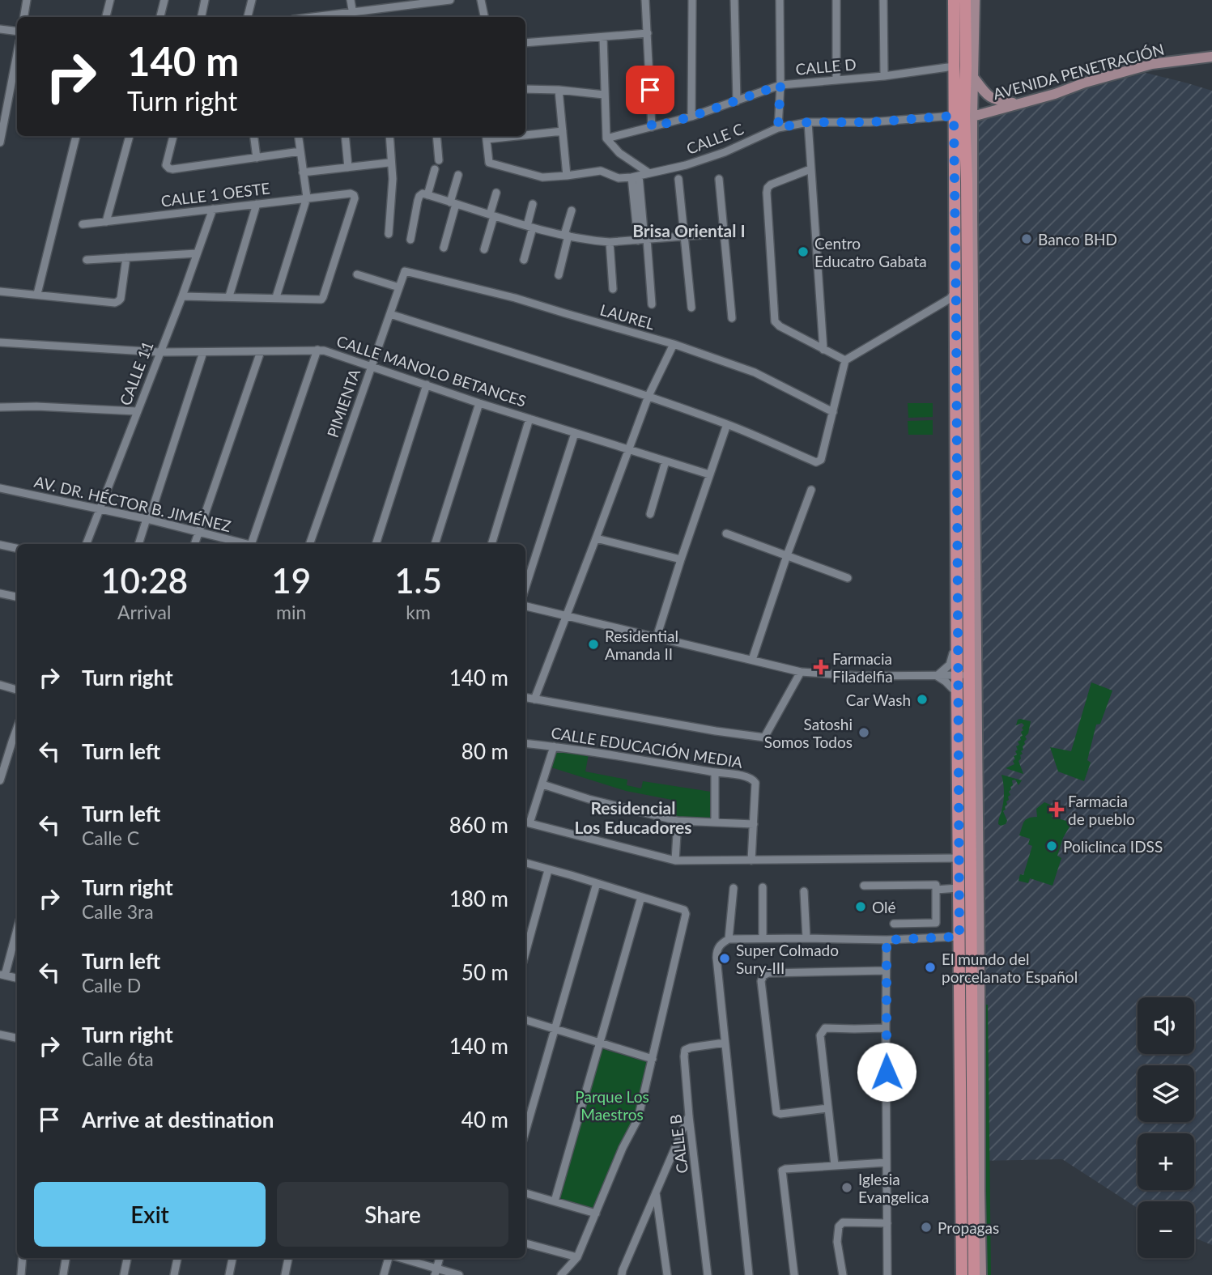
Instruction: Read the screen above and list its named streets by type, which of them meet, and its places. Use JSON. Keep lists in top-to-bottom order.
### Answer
{
  "streets": {
    "street": [
      "CALLE D",
      "AVENIDA PENETRACIÓN",
      "CALLE C",
      "CALLE 1 OESTE",
      "LAUREL",
      "CALLE MANOLO BETANCES",
      "CALLE 11",
      "PIMIENTA",
      "AV. DR. HÉCTOR B. JIMÉNEZ",
      "CALLE EDUCACIÓN MEDIA",
      "CALLE B"
    ]
  },
  "crossings": [
    ["AVENIDA PENETRACIÓN", "CALLE C"],
    ["CALLE 1 OESTE", "CALLE 11"],
    ["LAUREL", "PIMIENTA"],
    ["CALLE MANOLO BETANCES", "CALLE 11"],
    ["CALLE MANOLO BETANCES", "PIMIENTA"],
    ["CALLE 11", "AV. DR. HÉCTOR B. JIMÉNEZ"]
  ],
  "districts": ["Brisa Oriental I", "Residencial Los Educadores"],
  "parks": ["Parque Los Maestros"],
  "places": {
    "other": [
      "Banco BHD",
      "Centro Educatro Gabata",
      "Residential Amanda II",
      "Car Wash",
      "Satoshi Somos Todos",
      "Policlinca IDSS",
      "Olé",
      "Super Colmado Sury-III",
      "El mundo del porcelanato Español",
      "Iglesia Evangelica",
      "Propagas"
    ],
    "health": ["Farmacia Filadelfia", "Farmacia de pueblo"]
  },
  "page": {
    "turn": ["140 m", "Turn right"],
    "eta": [
      "10:28",
      "Arrival",
      "19",
      "min",
      "1.5",
      "km"
    ],
    "list": [
      {
        "name": "Turn right",
        "value": "140 m"
      },
      {
        "name": "Turn left",
        "value": "80 m"
      },
      {
        "name": "Turn left",
        "note": "Calle C",
        "value": "860 m"
      },
      {
        "name": "Turn right",
        "note": "Calle 3ra",
        "value": "180 m"
      },
      {
        "name": "Turn left",
        "note": "Calle D",
        "value": "50 m"
      },
      {
        "name": "Turn right",
        "note": "Calle 6ta",
        "value": "140 m"
      },
      {
        "name": "Arrive at destination",
        "value": "40 m"
      }
    ],
    "map_buttons": ["+", "−"],
    "buttons": ["Exit", "Share"]
  }
}
